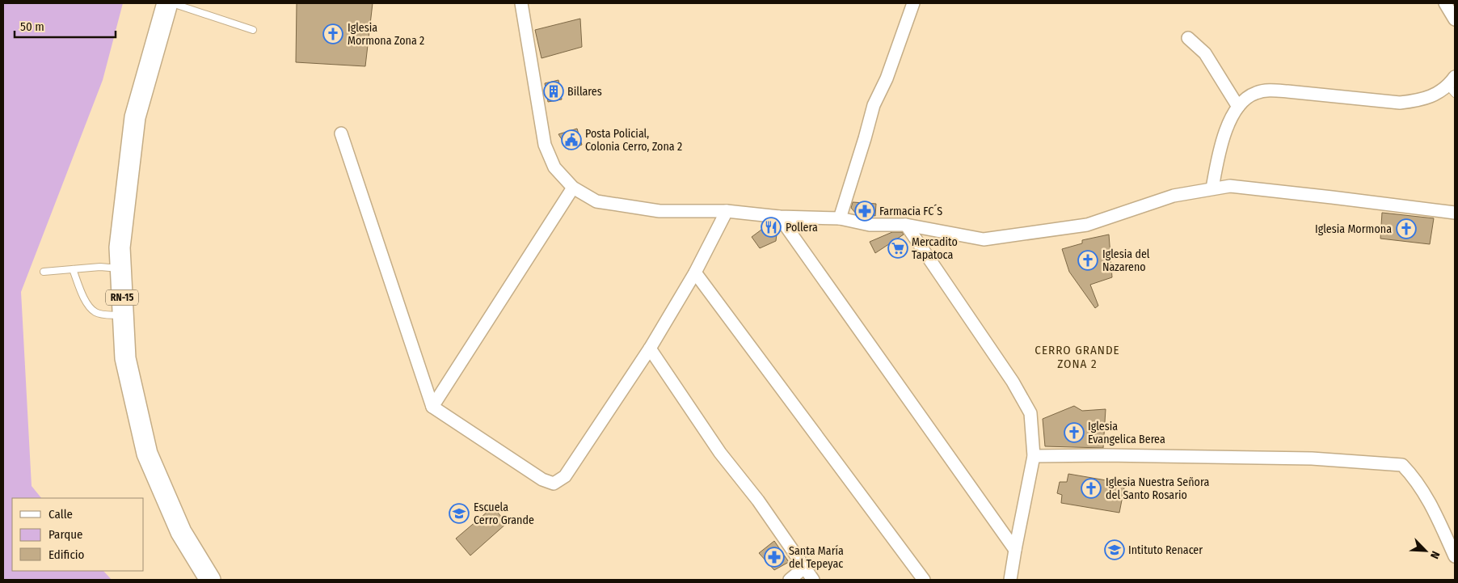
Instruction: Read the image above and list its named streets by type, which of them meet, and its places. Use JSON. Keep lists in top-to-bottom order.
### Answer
{
  "streets": {
    "main road": ["RN-15"]
  },
  "districts": ["CERRO GRANDE ZONA 2"],
  "places": {
    "church": [
      "Iglesia Mormona Zona 2",
      "Iglesia Mormona",
      "Iglesia del Nazareno",
      "Iglesia Evangelica Berea",
      "Iglesia Nuestra Señora del Santo Rosario"
    ],
    "building": ["Billares"],
    "public building": ["Posta Policial, Colonia Cerro, Zona 2"],
    "pharmacy": ["Farmacia FC´S", "Santa María del Tepeyac"],
    "restaurant": ["Pollera"],
    "supermarket": ["Mercadito Tapatoca"],
    "school or university": ["Escuela Cerro Grande", "Intituto Renacer"]
  },
  "legend": ["Calle", "Parque", "Edificio"],
  "scale_bar": "50 m",
  "north": "bottom right"
}
